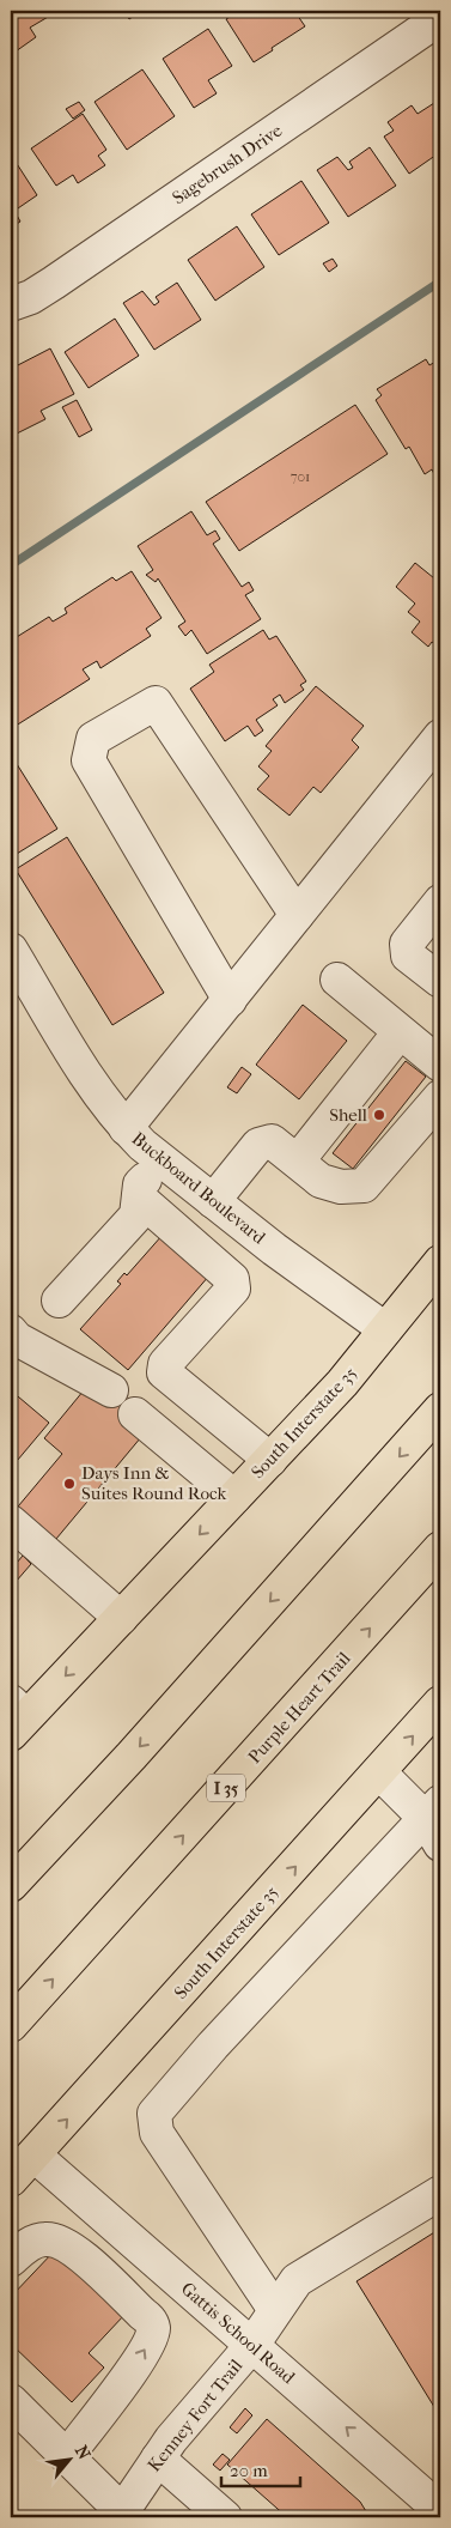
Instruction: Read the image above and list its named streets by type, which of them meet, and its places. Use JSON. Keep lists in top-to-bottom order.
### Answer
{
  "streets": {
    "main road": ["South Interstate 35", "Purple Heart Trail", "I 35"],
    "street": [
      "Sagebrush Drive",
      "Buckboard Boulevard",
      "Gattis School Road",
      "Kenney Fort Trail"
    ]
  },
  "crossings": [
    ["Buckboard Boulevard", "South Interstate 35"],
    ["South Interstate 35", "Gattis School Road"],
    ["Gattis School Road", "Kenney Fort Trail"]
  ],
  "places": ["Shell", "Days Inn & Suites Round Rock"],
  "house_numbers": ["701"],
  "scale_bar": "20 m",
  "north": "top right"
}
